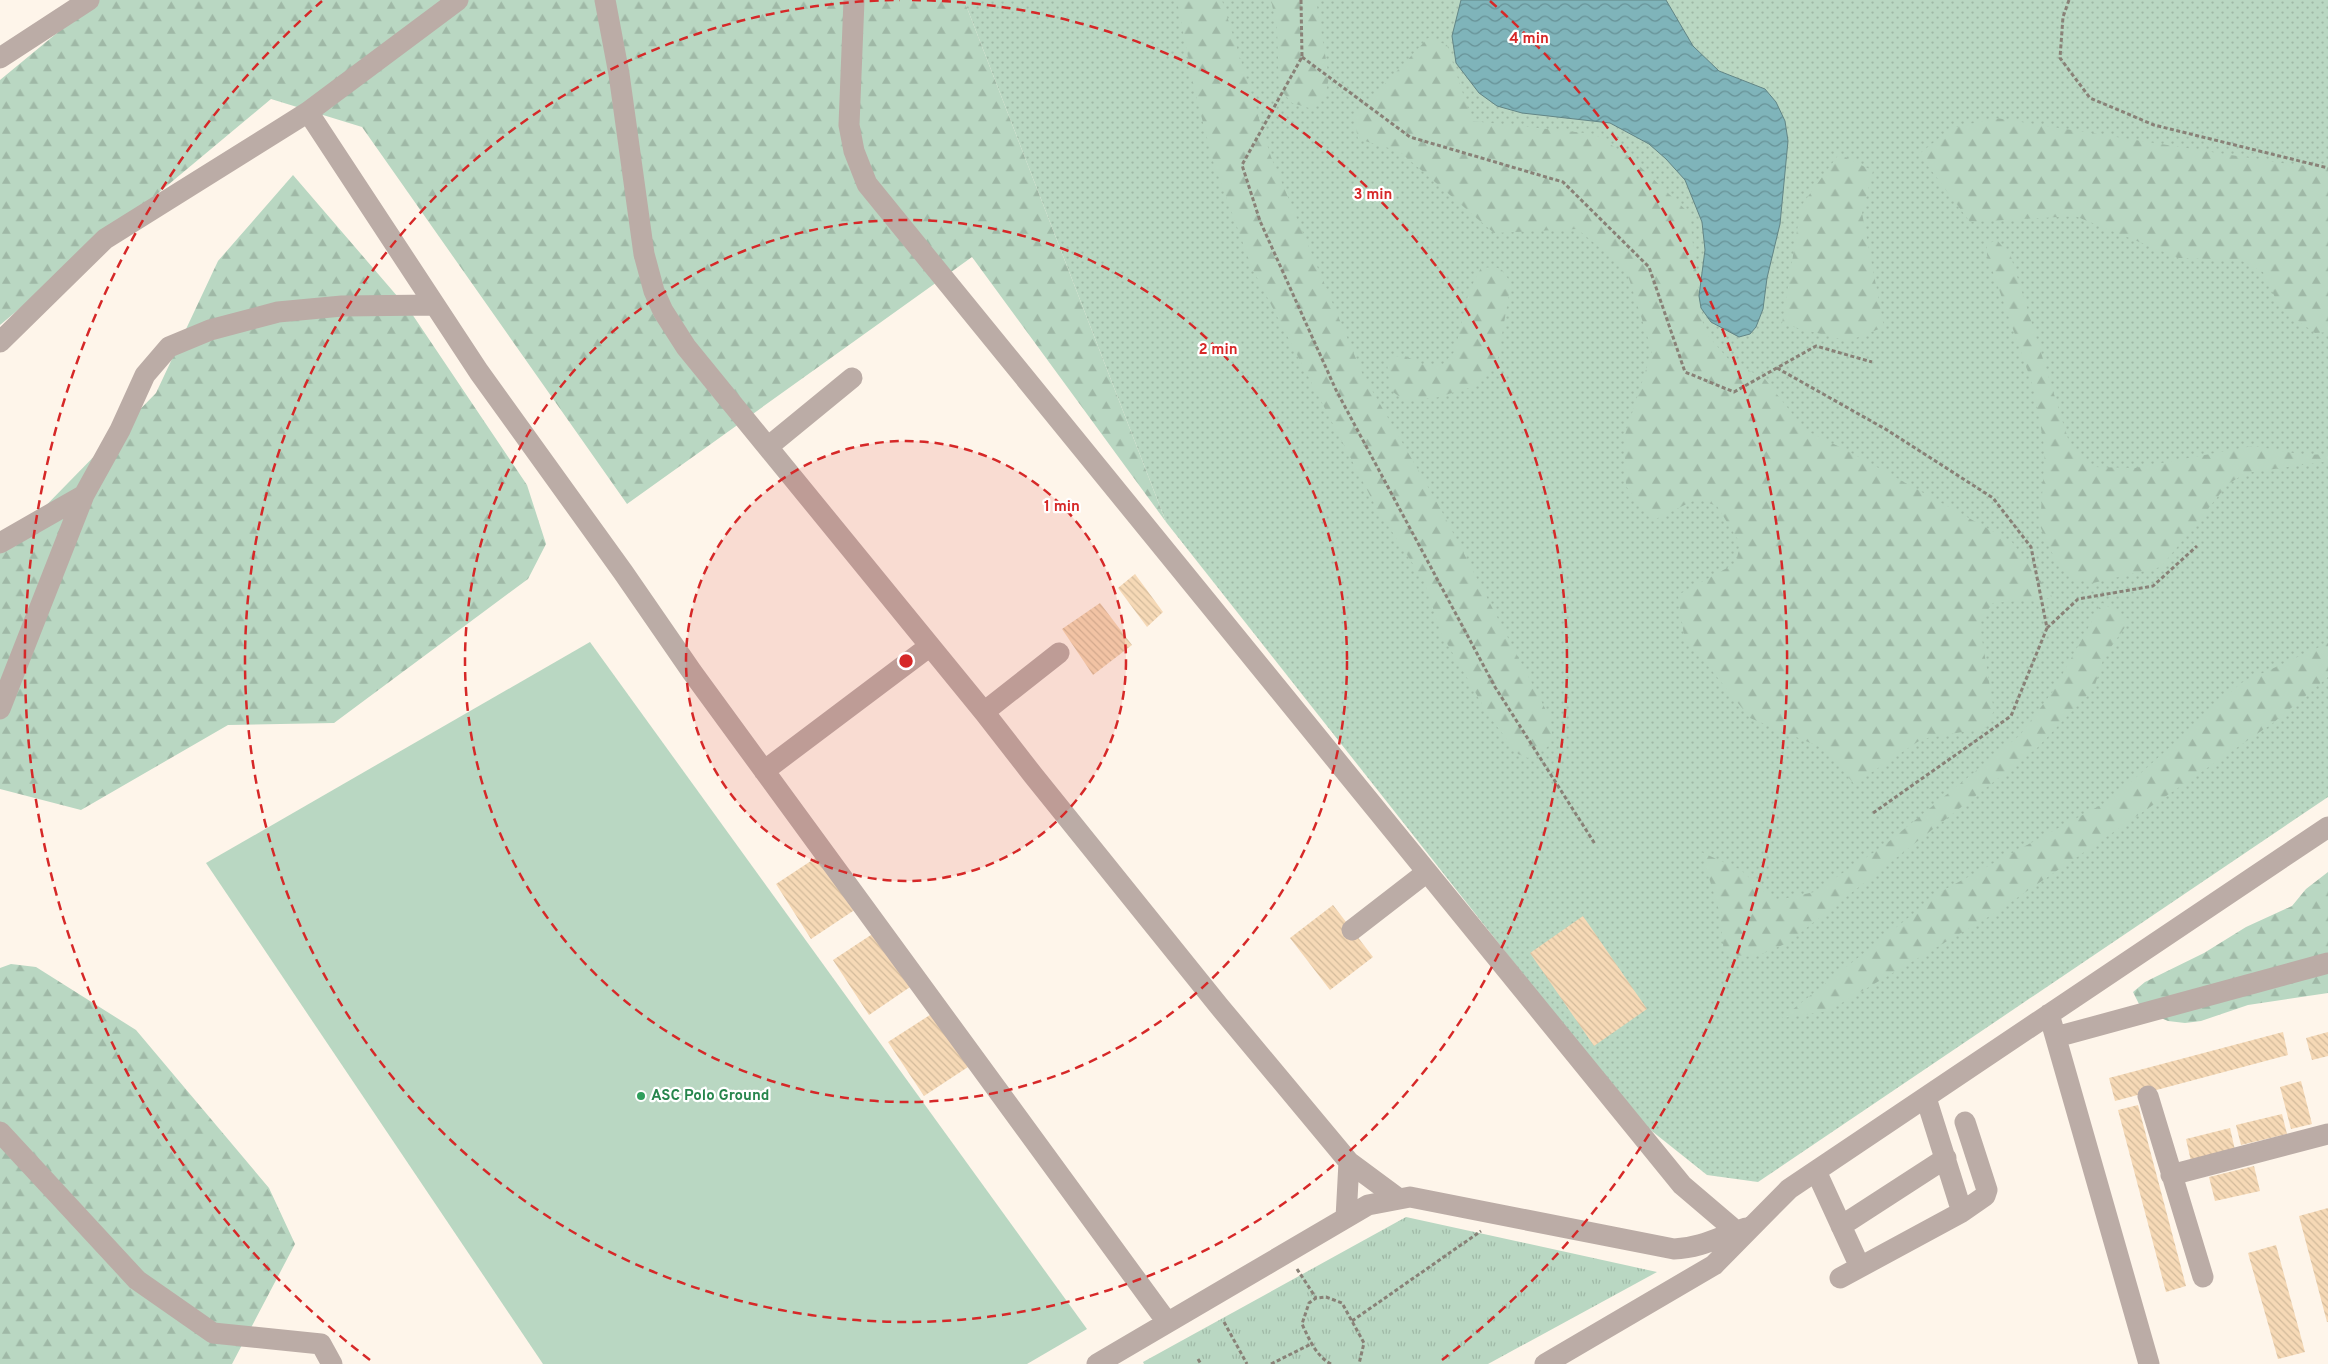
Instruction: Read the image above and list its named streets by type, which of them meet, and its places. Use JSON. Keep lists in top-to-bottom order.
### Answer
{
  "places": ["ASC Polo Ground"],
  "rings": [
    "4 min",
    "3 min",
    "2 min",
    "1 min"
  ]
}
